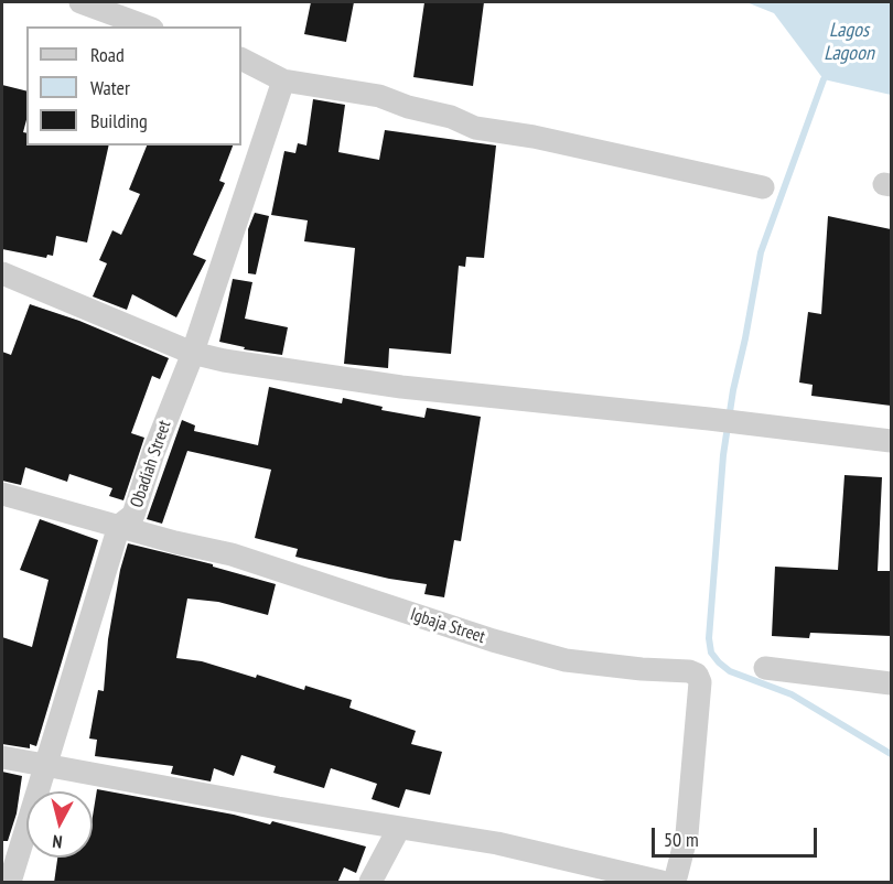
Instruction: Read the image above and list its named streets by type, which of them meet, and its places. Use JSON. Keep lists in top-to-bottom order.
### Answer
{
  "streets": {
    "street": ["Obadiah Street", "Igbaja Street"]
  },
  "crossings": [
    ["Obadiah Street", "Igbaja Street"]
  ],
  "water": ["Lagos Lagoon"],
  "legend": ["Road", "Water", "Building"],
  "scale_bar": "50 m",
  "north": "bottom"
}
